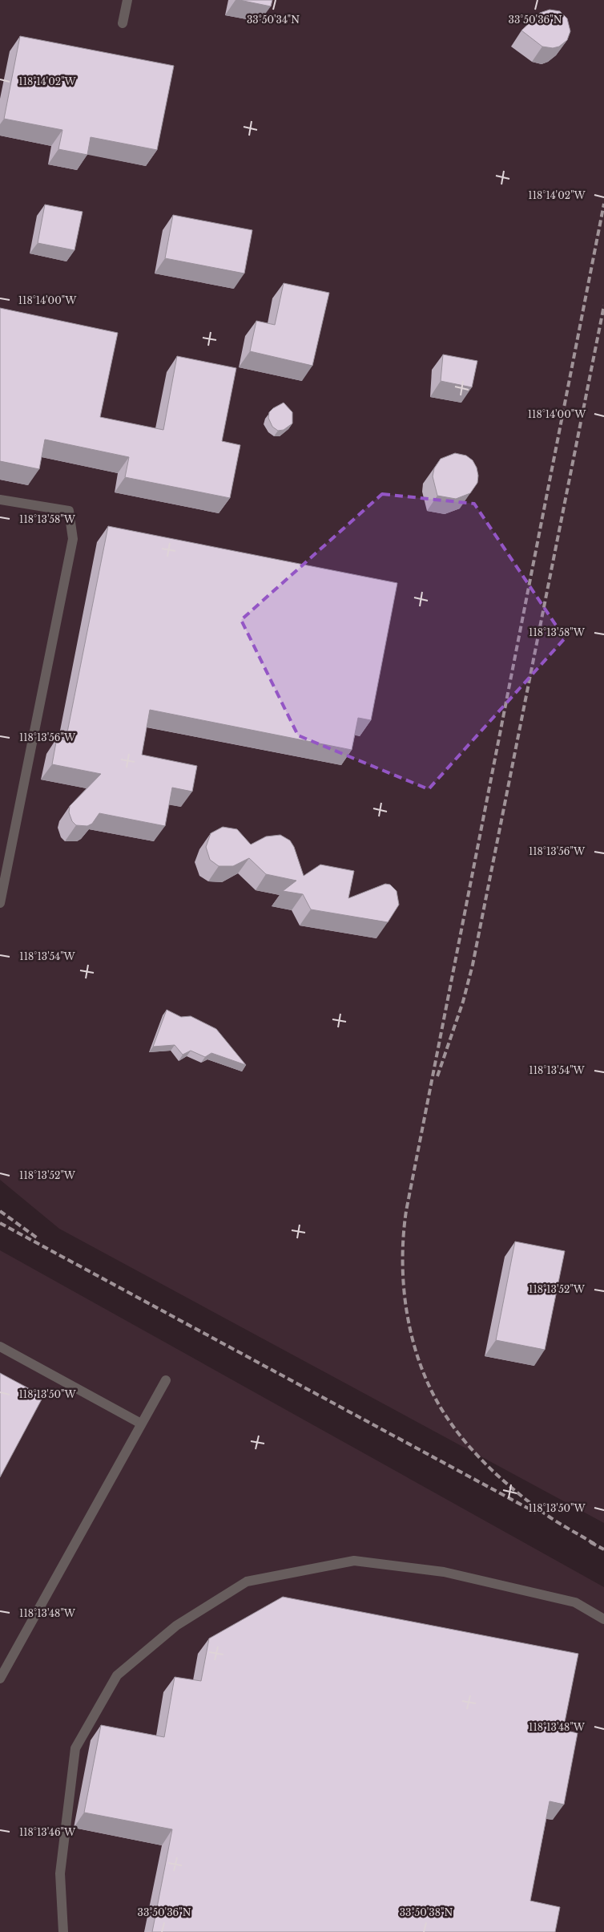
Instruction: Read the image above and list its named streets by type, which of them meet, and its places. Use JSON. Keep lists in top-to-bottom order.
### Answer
{
  "coordinates": [
    "33°50'34\"N",
    "33°50'36\"N",
    "118°14'02\"W",
    "118°14'00\"W",
    "118°13'58\"W",
    "118°13'56\"W",
    "118°13'54\"W",
    "118°13'52\"W",
    "118°13'50\"W",
    "118°13'48\"W",
    "118°13'46\"W",
    "33°50'38\"N"
  ]
}
